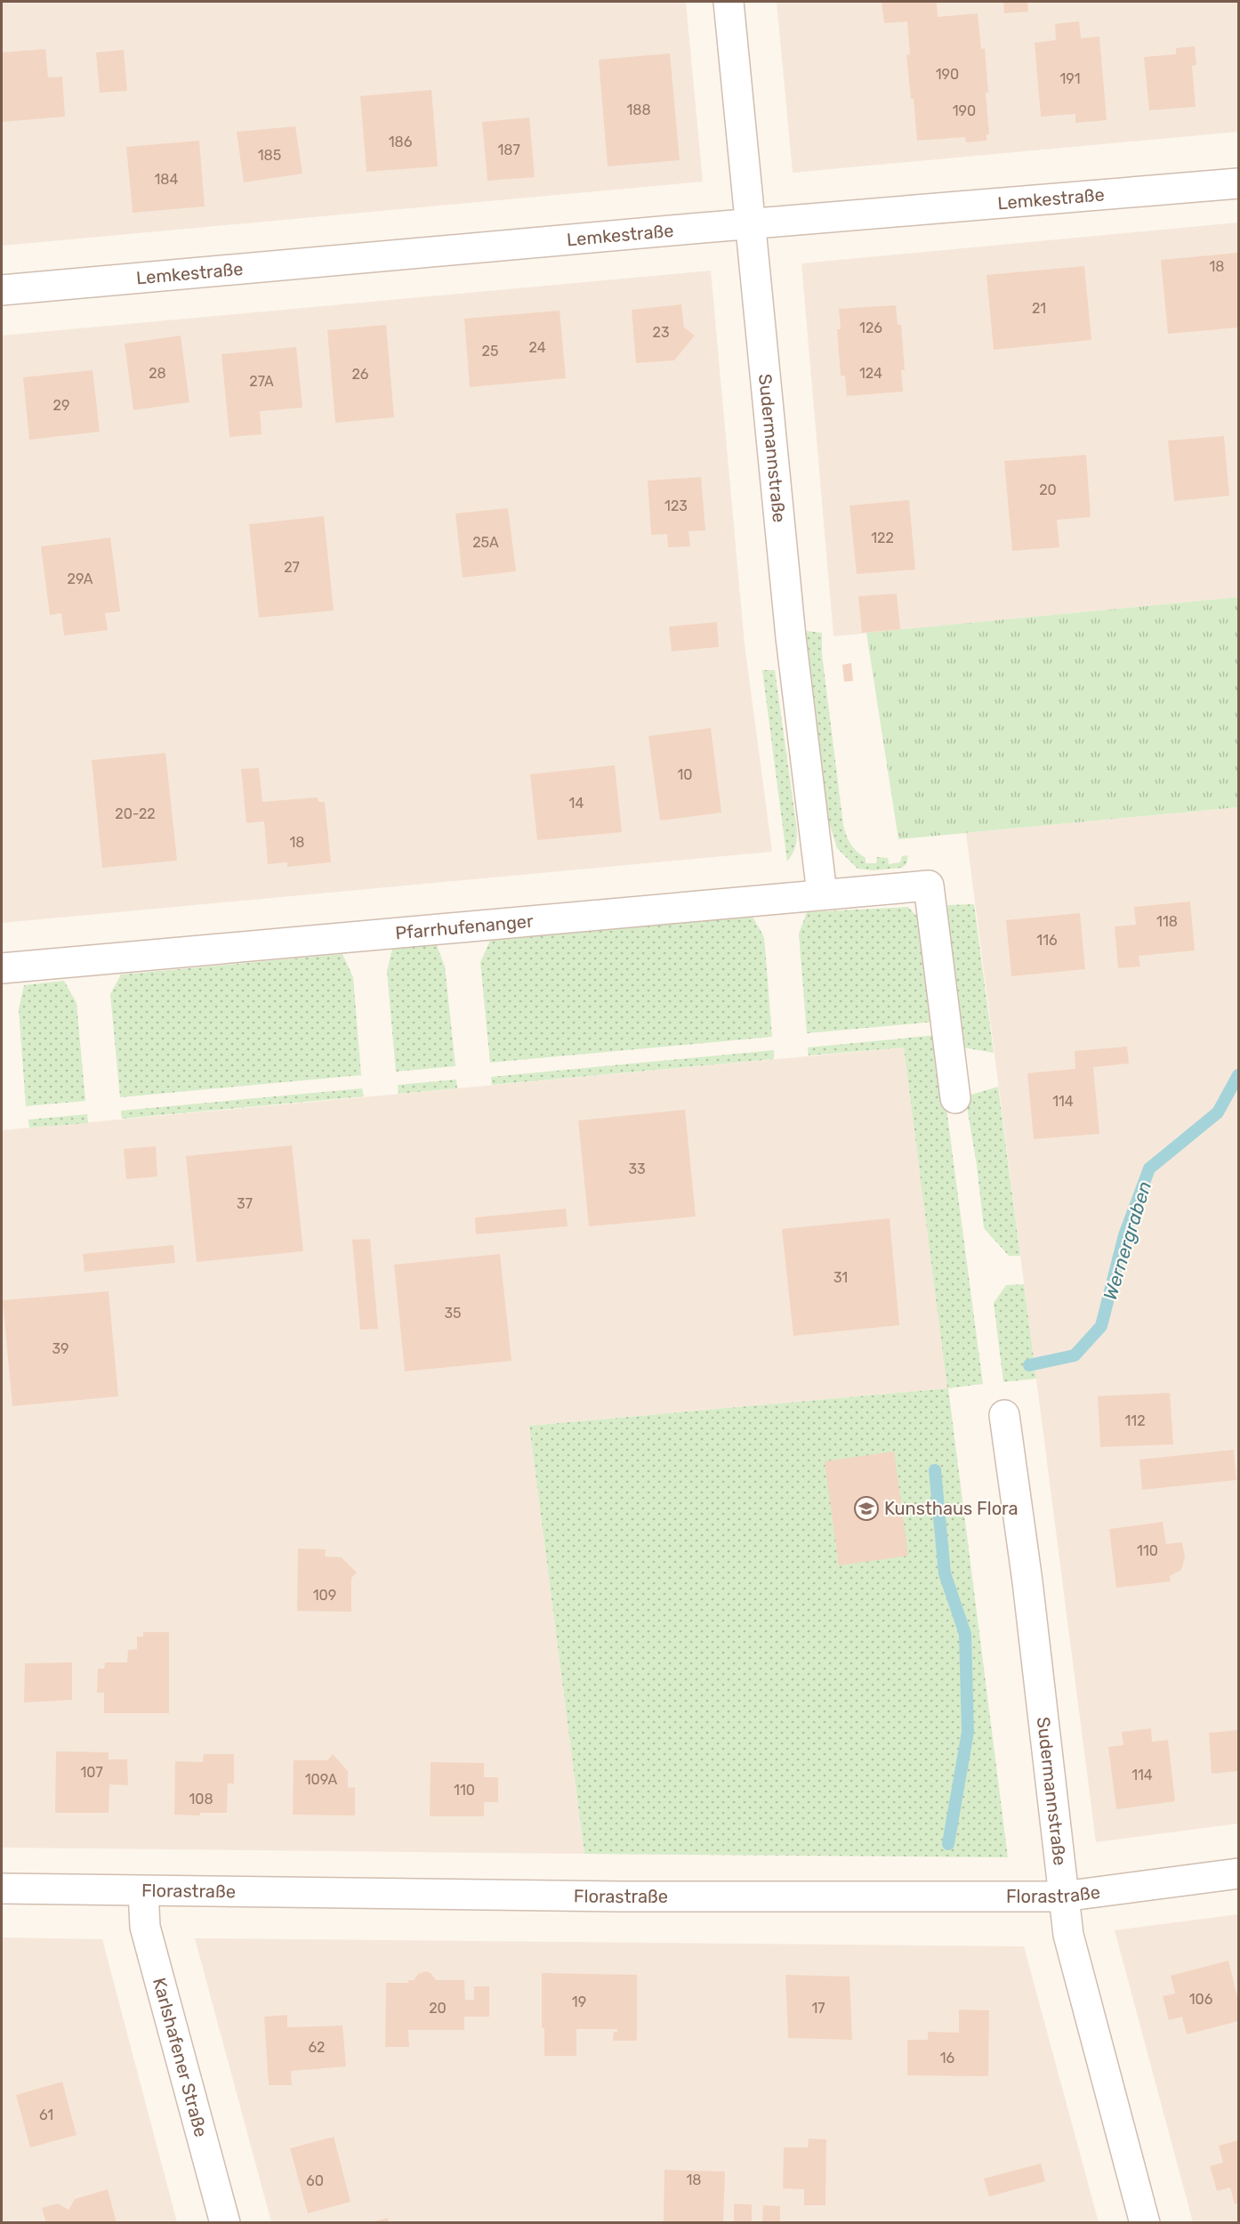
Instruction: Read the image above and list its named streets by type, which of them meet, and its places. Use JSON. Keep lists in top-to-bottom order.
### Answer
{
  "streets": {
    "street": [
      "Lemkestraße",
      "Sudermannstraße",
      "Pfarrhufenanger",
      "Florastraße",
      "Karlshafener Straße"
    ]
  },
  "crossings": [
    ["Lemkestraße", "Sudermannstraße"],
    ["Sudermannstraße", "Pfarrhufenanger"],
    ["Sudermannstraße", "Florastraße"],
    ["Florastraße", "Karlshafener Straße"]
  ],
  "water": ["Wernergraben"],
  "places": {
    "school or university": ["Kunsthaus Flora"]
  },
  "house_numbers": [
    "190",
    "191",
    "188",
    "190",
    "186",
    "187",
    "185",
    "184",
    "18",
    "21",
    "126",
    "23",
    "24",
    "25",
    "28",
    "124",
    "26",
    "27A",
    "29",
    "20",
    "123",
    "122",
    "25A",
    "27",
    "29A",
    "10",
    "14",
    "20-22",
    "18",
    "118",
    "116",
    "114",
    "33",
    "37",
    "31",
    "35",
    "39",
    "112",
    "110",
    "109",
    "107",
    "114",
    "109A",
    "110",
    "108",
    "106",
    "19",
    "20",
    "17",
    "62",
    "16",
    "61",
    "18",
    "60"
  ]
}
